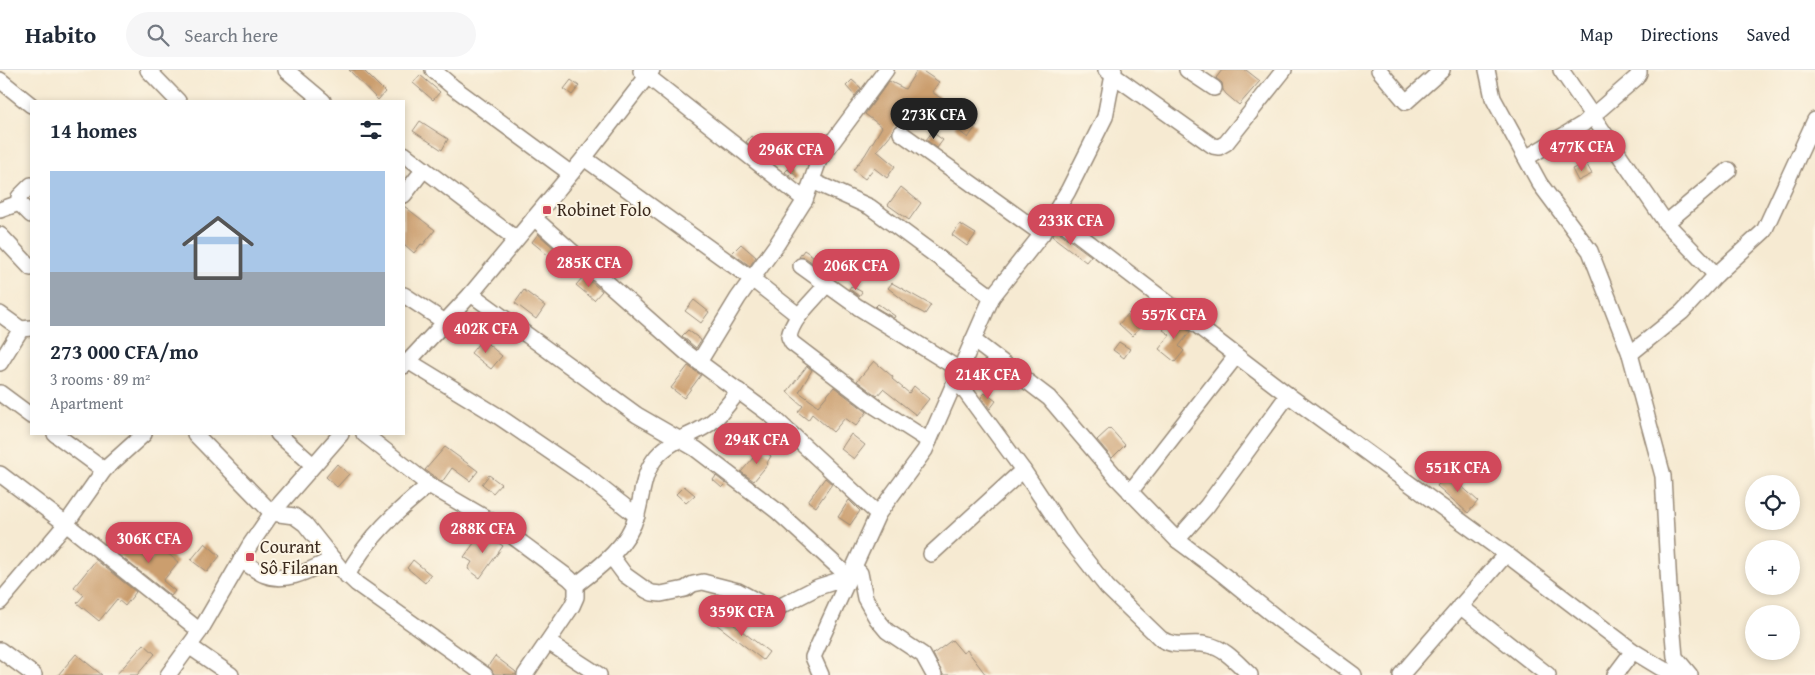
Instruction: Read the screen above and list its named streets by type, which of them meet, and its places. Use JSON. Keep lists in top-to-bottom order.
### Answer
{
  "places": {
    "transit": ["Robinet Folo", "Courant Sô Filanan"]
  },
  "page": {
    "header": "Habito",
    "search": "Search here",
    "nav": ["Map", "Directions", "Saved"],
    "price": [
      "273K CFA",
      "477K CFA",
      "296K CFA",
      "233K CFA",
      "285K CFA",
      "206K CFA",
      "557K CFA",
      "402K CFA",
      "214K CFA",
      "294K CFA",
      "551K CFA",
      "288K CFA",
      "306K CFA",
      "359K CFA"
    ],
    "heading": "14 homes",
    "list": [
      {
        "name": "273 000 CFA/mo",
        "note": "3 rooms · 89 m² · Apartment"
      }
    ],
    "map_buttons": ["+", "−"]
  }
}
